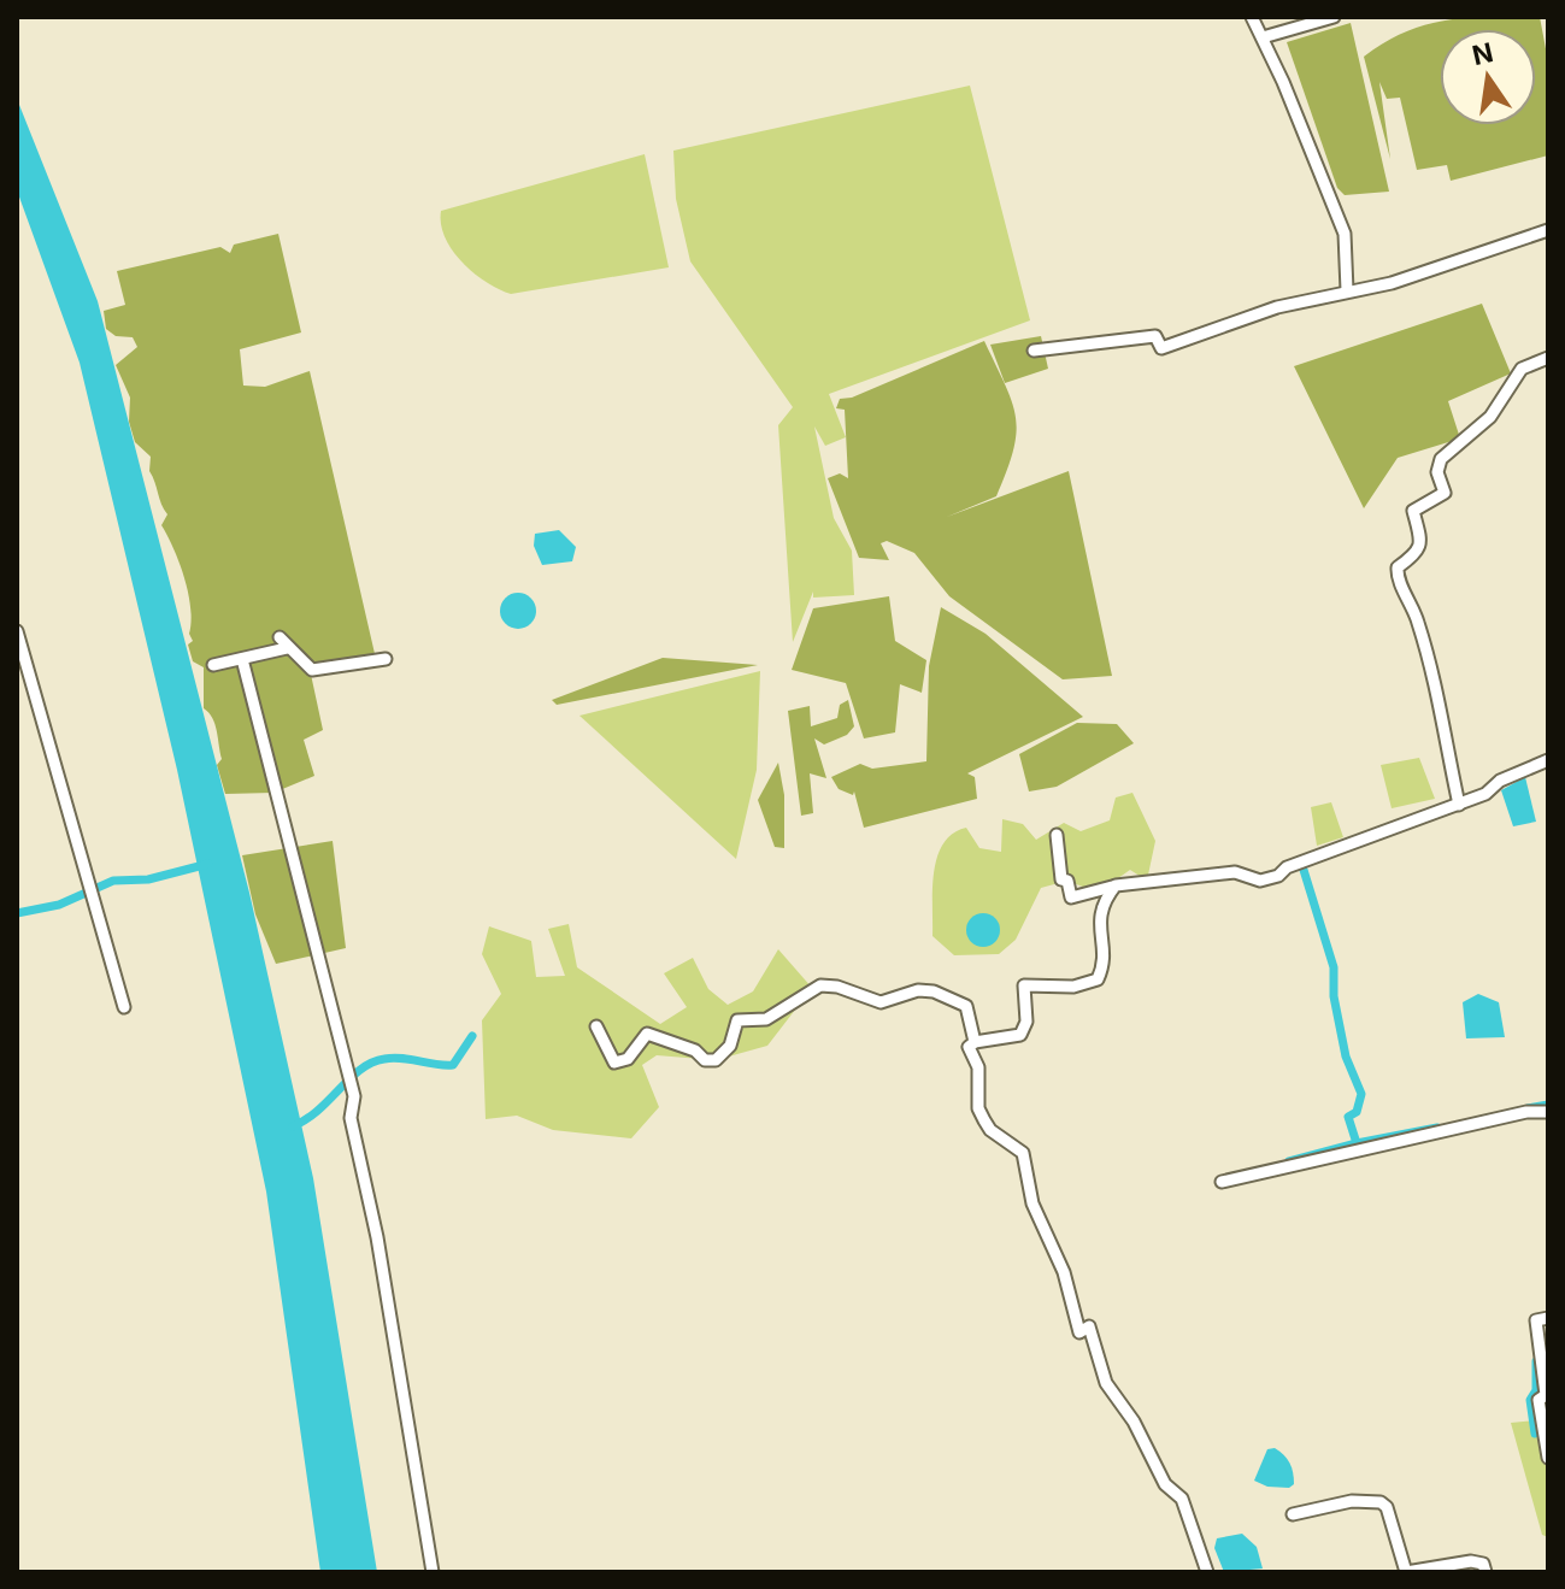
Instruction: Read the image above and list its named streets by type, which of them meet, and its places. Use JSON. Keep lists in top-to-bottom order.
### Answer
{
  "north": "top"
}
